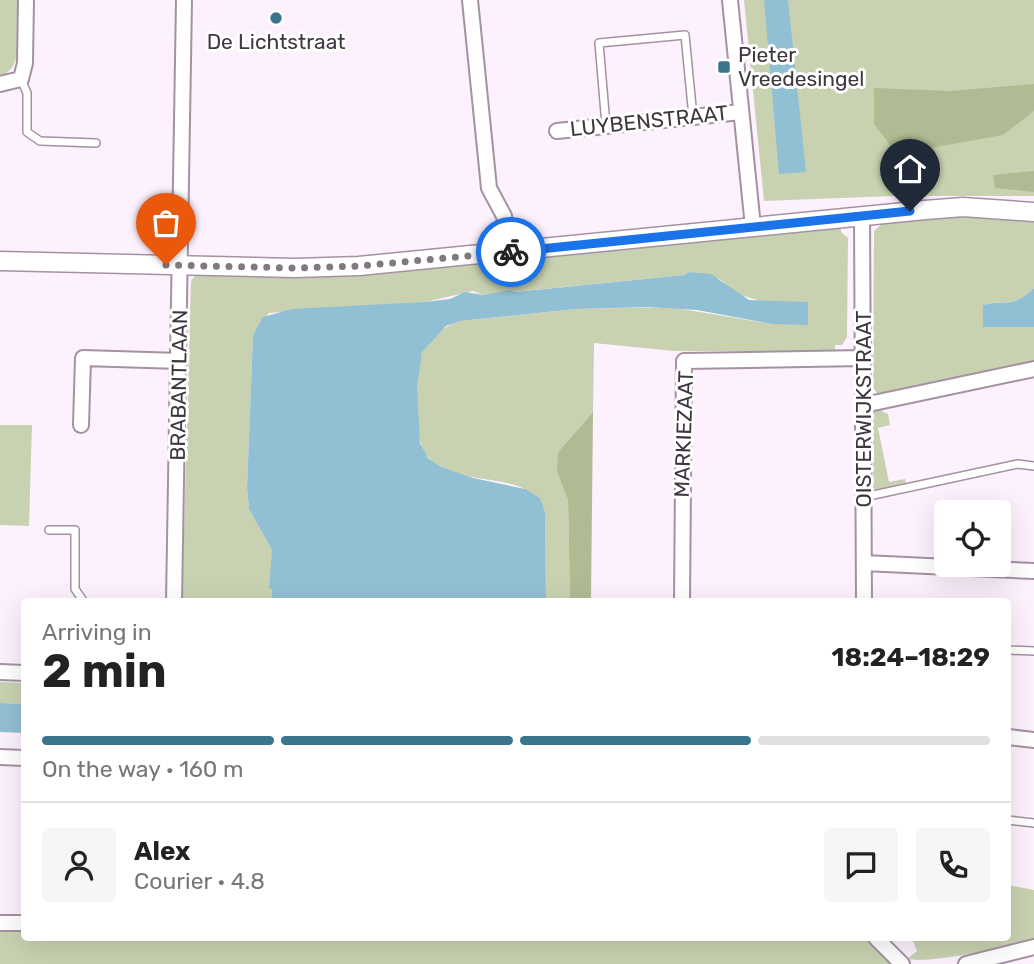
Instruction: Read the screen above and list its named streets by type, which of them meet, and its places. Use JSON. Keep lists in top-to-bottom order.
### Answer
{
  "streets": {
    "street": [
      "LUYBENSTRAAT",
      "BRABANTLAAN",
      "OISTERWIJKSTRAAT",
      "MARKIEZAAT"
    ]
  },
  "crossings": [
    ["OISTERWIJKSTRAAT", "MARKIEZAAT"]
  ],
  "places": {
    "other": ["De Lichtstraat"],
    "transit": ["Pieter Vreedesingel"]
  },
  "page": {
    "heading": ["2 min", "Arriving in", "18:24–18:29"],
    "panel": ["Alex", "Courier · 4.8"],
    "bar": "On the way · 160 m"
  }
}
